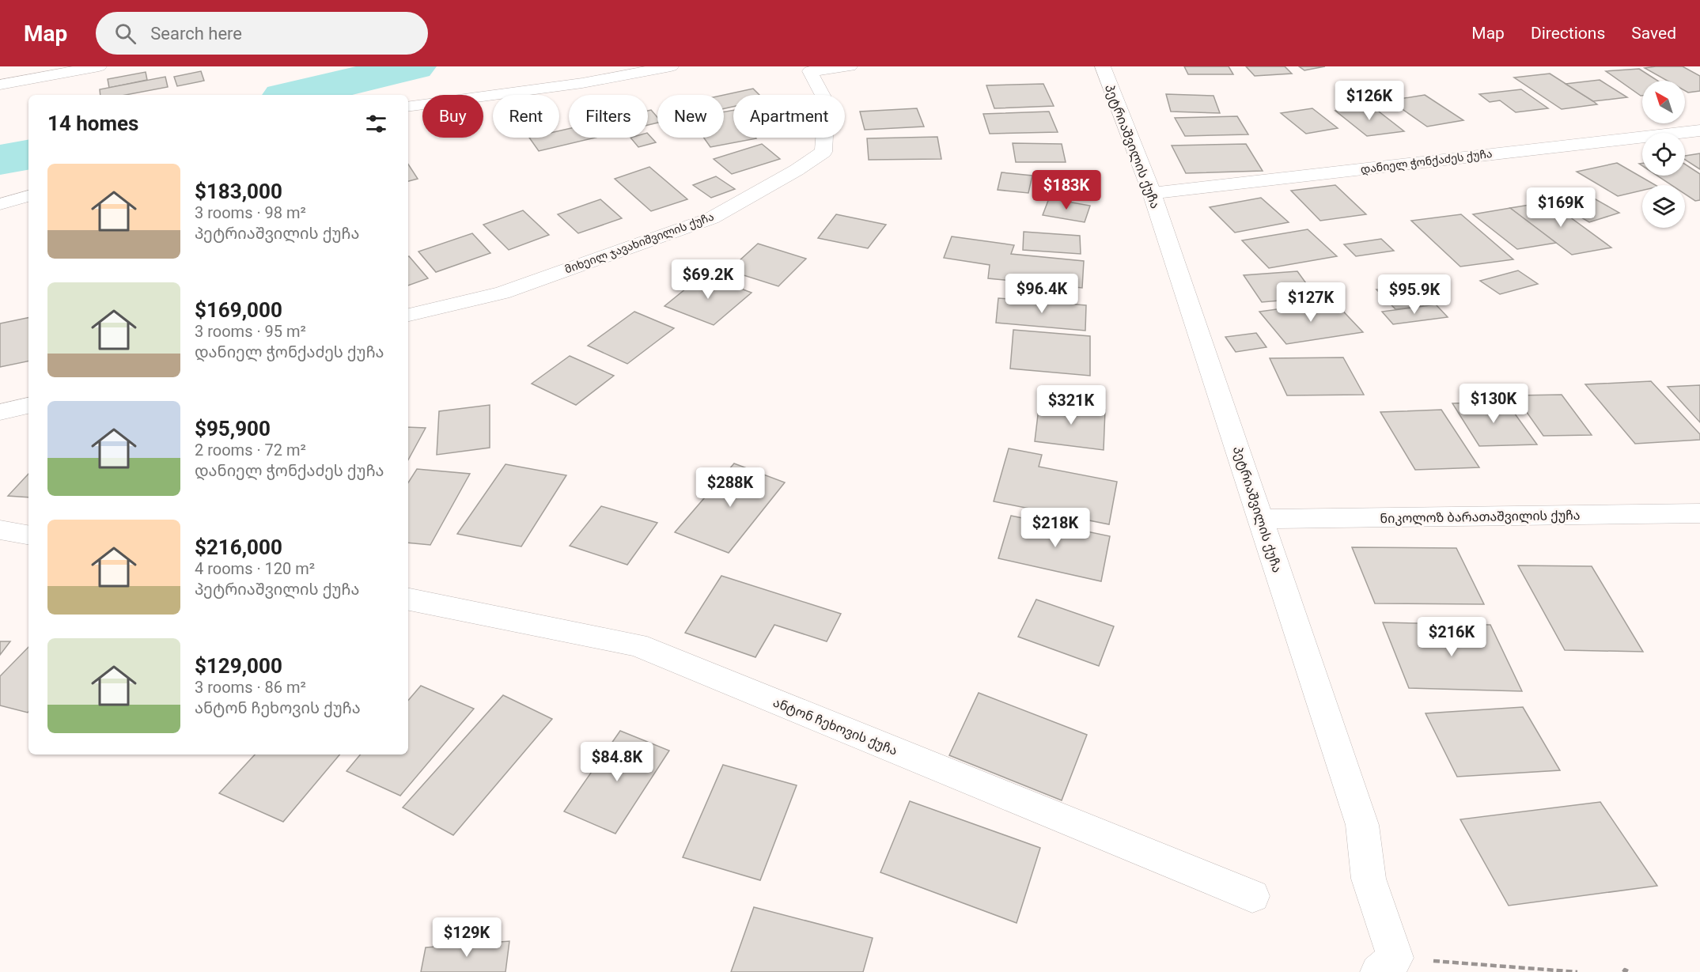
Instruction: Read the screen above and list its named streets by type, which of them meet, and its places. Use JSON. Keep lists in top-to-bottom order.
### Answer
{
  "streets": {
    "street": [
      "პეტრიაშვილის ქუჩა",
      "დანიელ ჭონქაძეს ქუჩა",
      "მიხეილ ჯავახიშვილის ქუჩა",
      "ნიკოლოზ ბარათაშვილის ქუჩა",
      "ანტონ ჩეხოვის ქუჩა"
    ]
  },
  "crossings": [
    ["პეტრიაშვილის ქუჩა", "დანიელ ჭონქაძეს ქუჩა"],
    ["პეტრიაშვილის ქუჩა", "ნიკოლოზ ბარათაშვილის ქუჩა"]
  ],
  "north": "top left",
  "page": {
    "header": "Map",
    "search": "Search here",
    "nav": ["Map", "Directions", "Saved"],
    "price": [
      "$126K",
      "$183K",
      "$169K",
      "$69.2K",
      "$96.4K",
      "$95.9K",
      "$127K",
      "$130K",
      "$321K",
      "$288K",
      "$218K",
      "$216K",
      "$84.8K",
      "$129K"
    ],
    "chip": [
      "Buy",
      "Rent",
      "Filters",
      "New",
      "Apartment"
    ],
    "heading": "14 homes",
    "list": [
      {
        "name": "$183,000",
        "note": "3 rooms · 98 m² · პეტრიაშვილის ქუჩა"
      },
      {
        "name": "$169,000",
        "note": "3 rooms · 95 m² · დანიელ ჭონქაძეს ქუჩა"
      },
      {
        "name": "$95,900",
        "note": "2 rooms · 72 m² · დანიელ ჭონქაძეს ქუჩა"
      },
      {
        "name": "$216,000",
        "note": "4 rooms · 120 m² · პეტრიაშვილის ქუჩა"
      },
      {
        "name": "$129,000",
        "note": "3 rooms · 86 m² · ანტონ ჩეხოვის ქუჩა"
      }
    ]
  }
}
